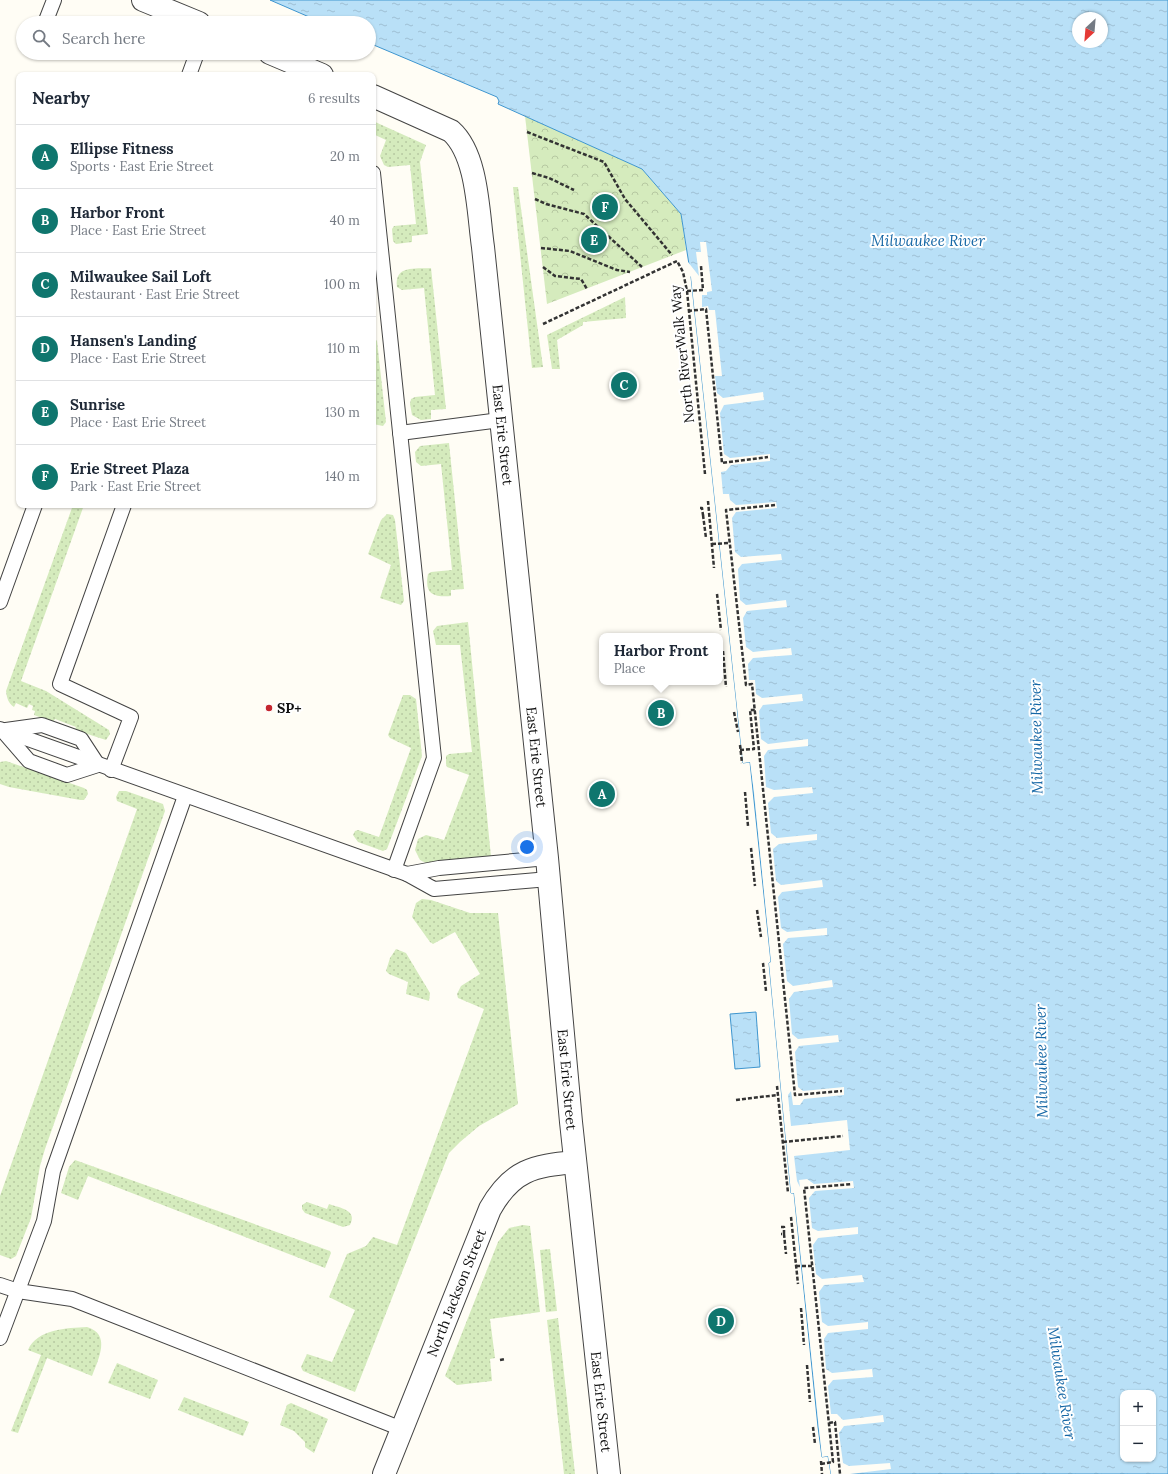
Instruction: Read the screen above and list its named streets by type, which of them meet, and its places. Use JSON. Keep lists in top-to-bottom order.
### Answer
{
  "streets": {
    "street": ["East Erie Street", "North Jackson Street"],
    "path": ["North RiverWalk Way"]
  },
  "crossings": [
    ["East Erie Street", "North Jackson Street"]
  ],
  "water": ["Milwaukee River"],
  "places": ["SP+"],
  "north": "bottom left",
  "page": {
    "search": "Search here",
    "heading": ["Nearby", "6 results"],
    "list": [
      {
        "mark": "A",
        "name": "Ellipse Fitness",
        "note": "Sports · East Erie Street",
        "value": "20 m"
      },
      {
        "mark": "B",
        "name": "Harbor Front",
        "note": "Place · East Erie Street",
        "value": "40 m"
      },
      {
        "mark": "C",
        "name": "Milwaukee Sail Loft",
        "note": "Restaurant · East Erie Street",
        "value": "100 m"
      },
      {
        "mark": "D",
        "name": "Hansen's Landing",
        "note": "Place · East Erie Street",
        "value": "110 m"
      },
      {
        "mark": "E",
        "name": "Sunrise",
        "note": "Place · East Erie Street",
        "value": "130 m"
      },
      {
        "mark": "F",
        "name": "Erie Street Plaza",
        "note": "Park · East Erie Street",
        "value": "140 m"
      }
    ],
    "pins": [
      "F",
      "E",
      "C",
      "B",
      "A",
      "D"
    ],
    "popup": ["Harbor Front", "Place"],
    "map_buttons": ["+", "−"]
  }
}
